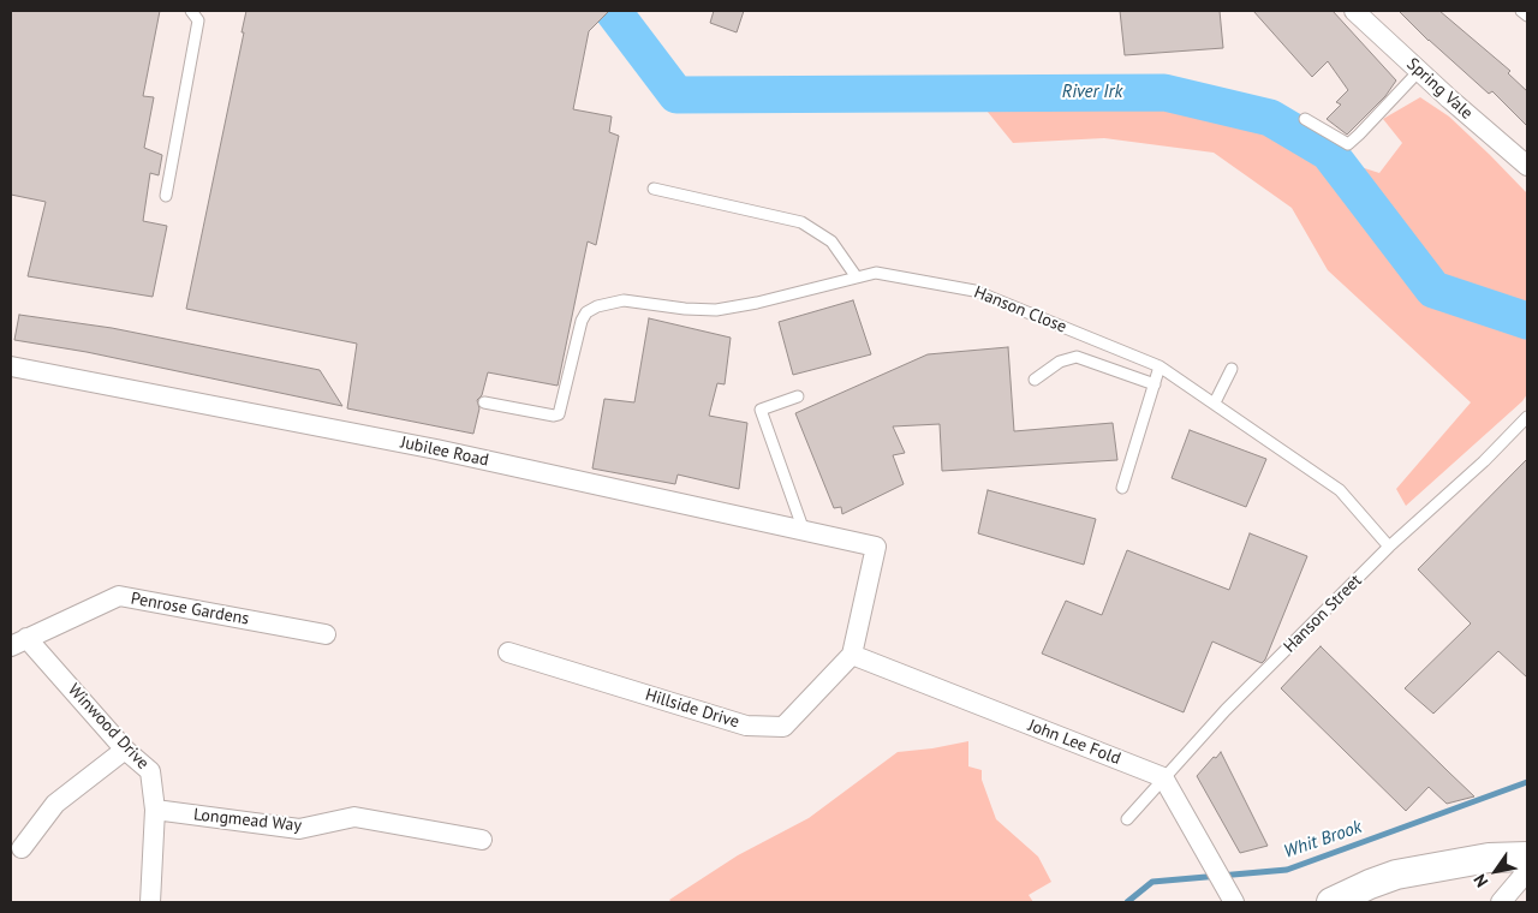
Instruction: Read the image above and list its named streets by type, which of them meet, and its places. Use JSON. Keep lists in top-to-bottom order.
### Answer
{
  "streets": {
    "street": [
      "Spring Vale",
      "Jubilee Road",
      "Penrose Gardens",
      "Hillside Drive",
      "Winwood Drive",
      "John Lee Fold",
      "Longmead Way"
    ],
    "lane": ["Hanson Close", "Hanson Street"]
  },
  "crossings": [
    ["Hanson Close", "Hanson Street"],
    ["Jubilee Road", "Hillside Drive"],
    ["Jubilee Road", "John Lee Fold"],
    ["Penrose Gardens", "Winwood Drive"],
    ["Hanson Street", "John Lee Fold"],
    ["Hillside Drive", "John Lee Fold"],
    ["Winwood Drive", "Longmead Way"]
  ],
  "water": ["River Irk", "Whit Brook"],
  "north": "bottom left"
}
